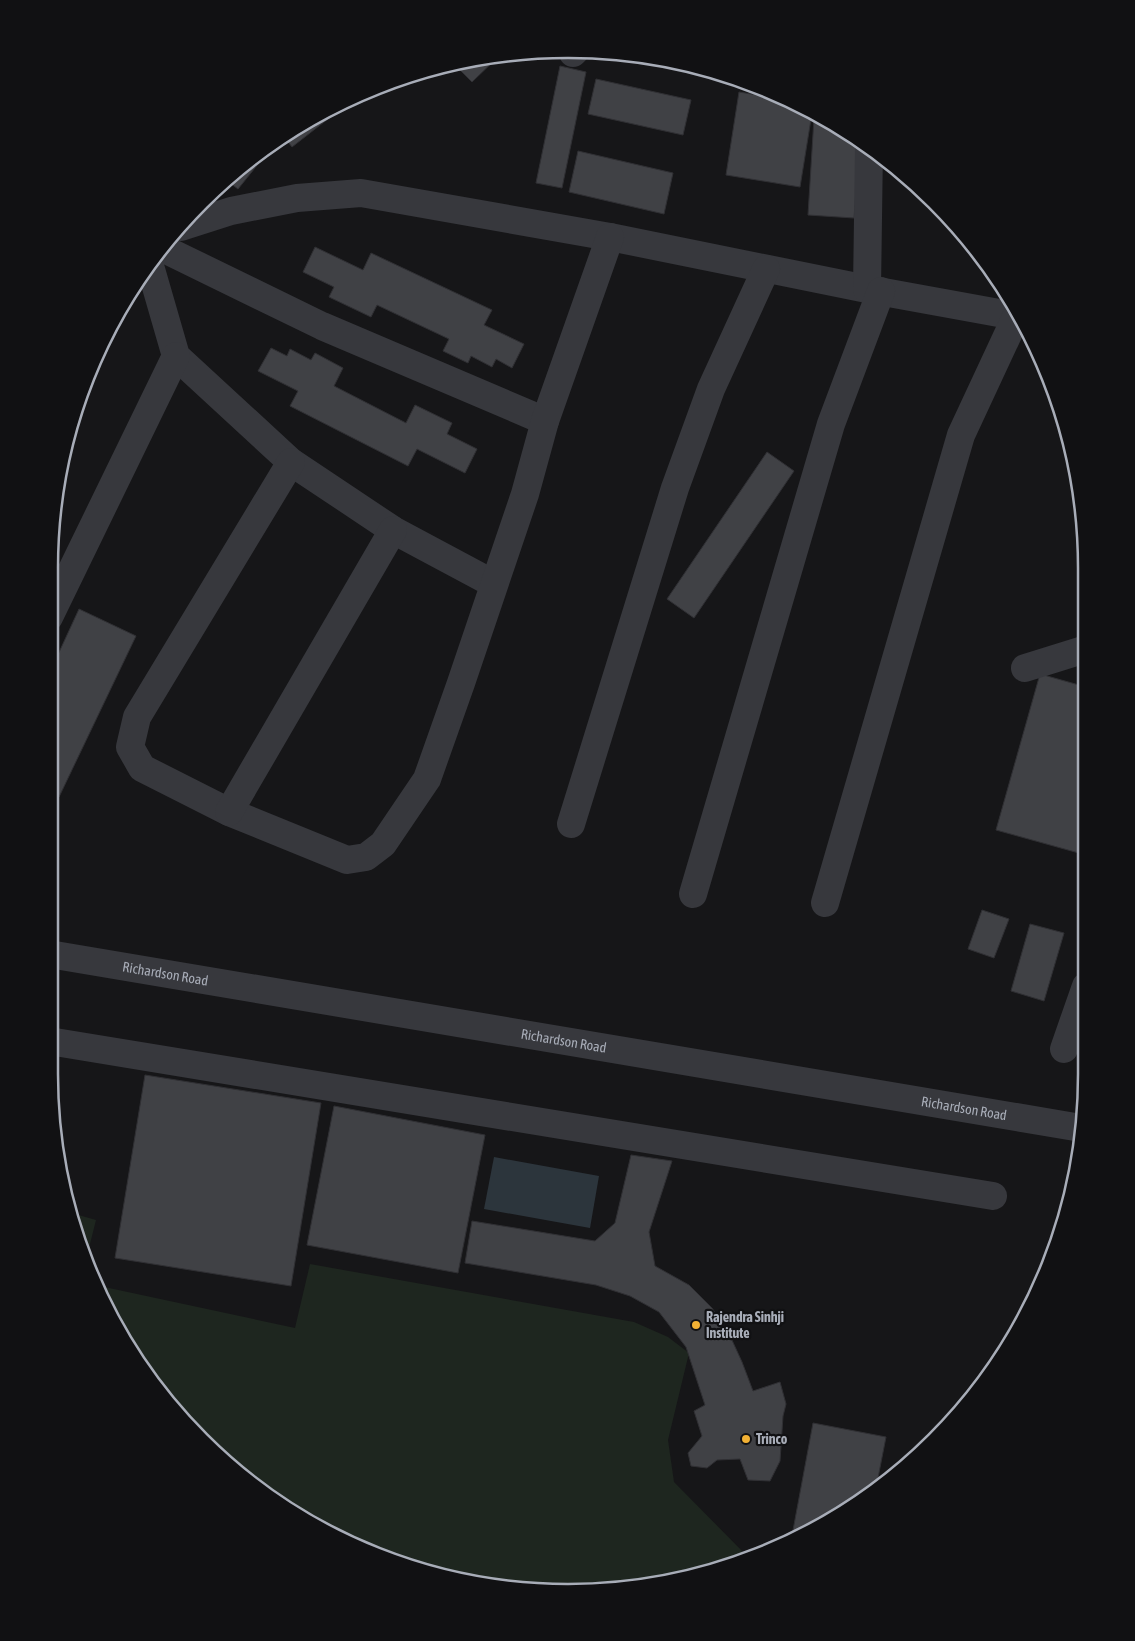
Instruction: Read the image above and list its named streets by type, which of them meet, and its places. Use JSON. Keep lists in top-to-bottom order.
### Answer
{
  "streets": {
    "street": ["Richardson Road"]
  },
  "places": ["Rajendra Sinhji Institute", "Trinco"]
}
